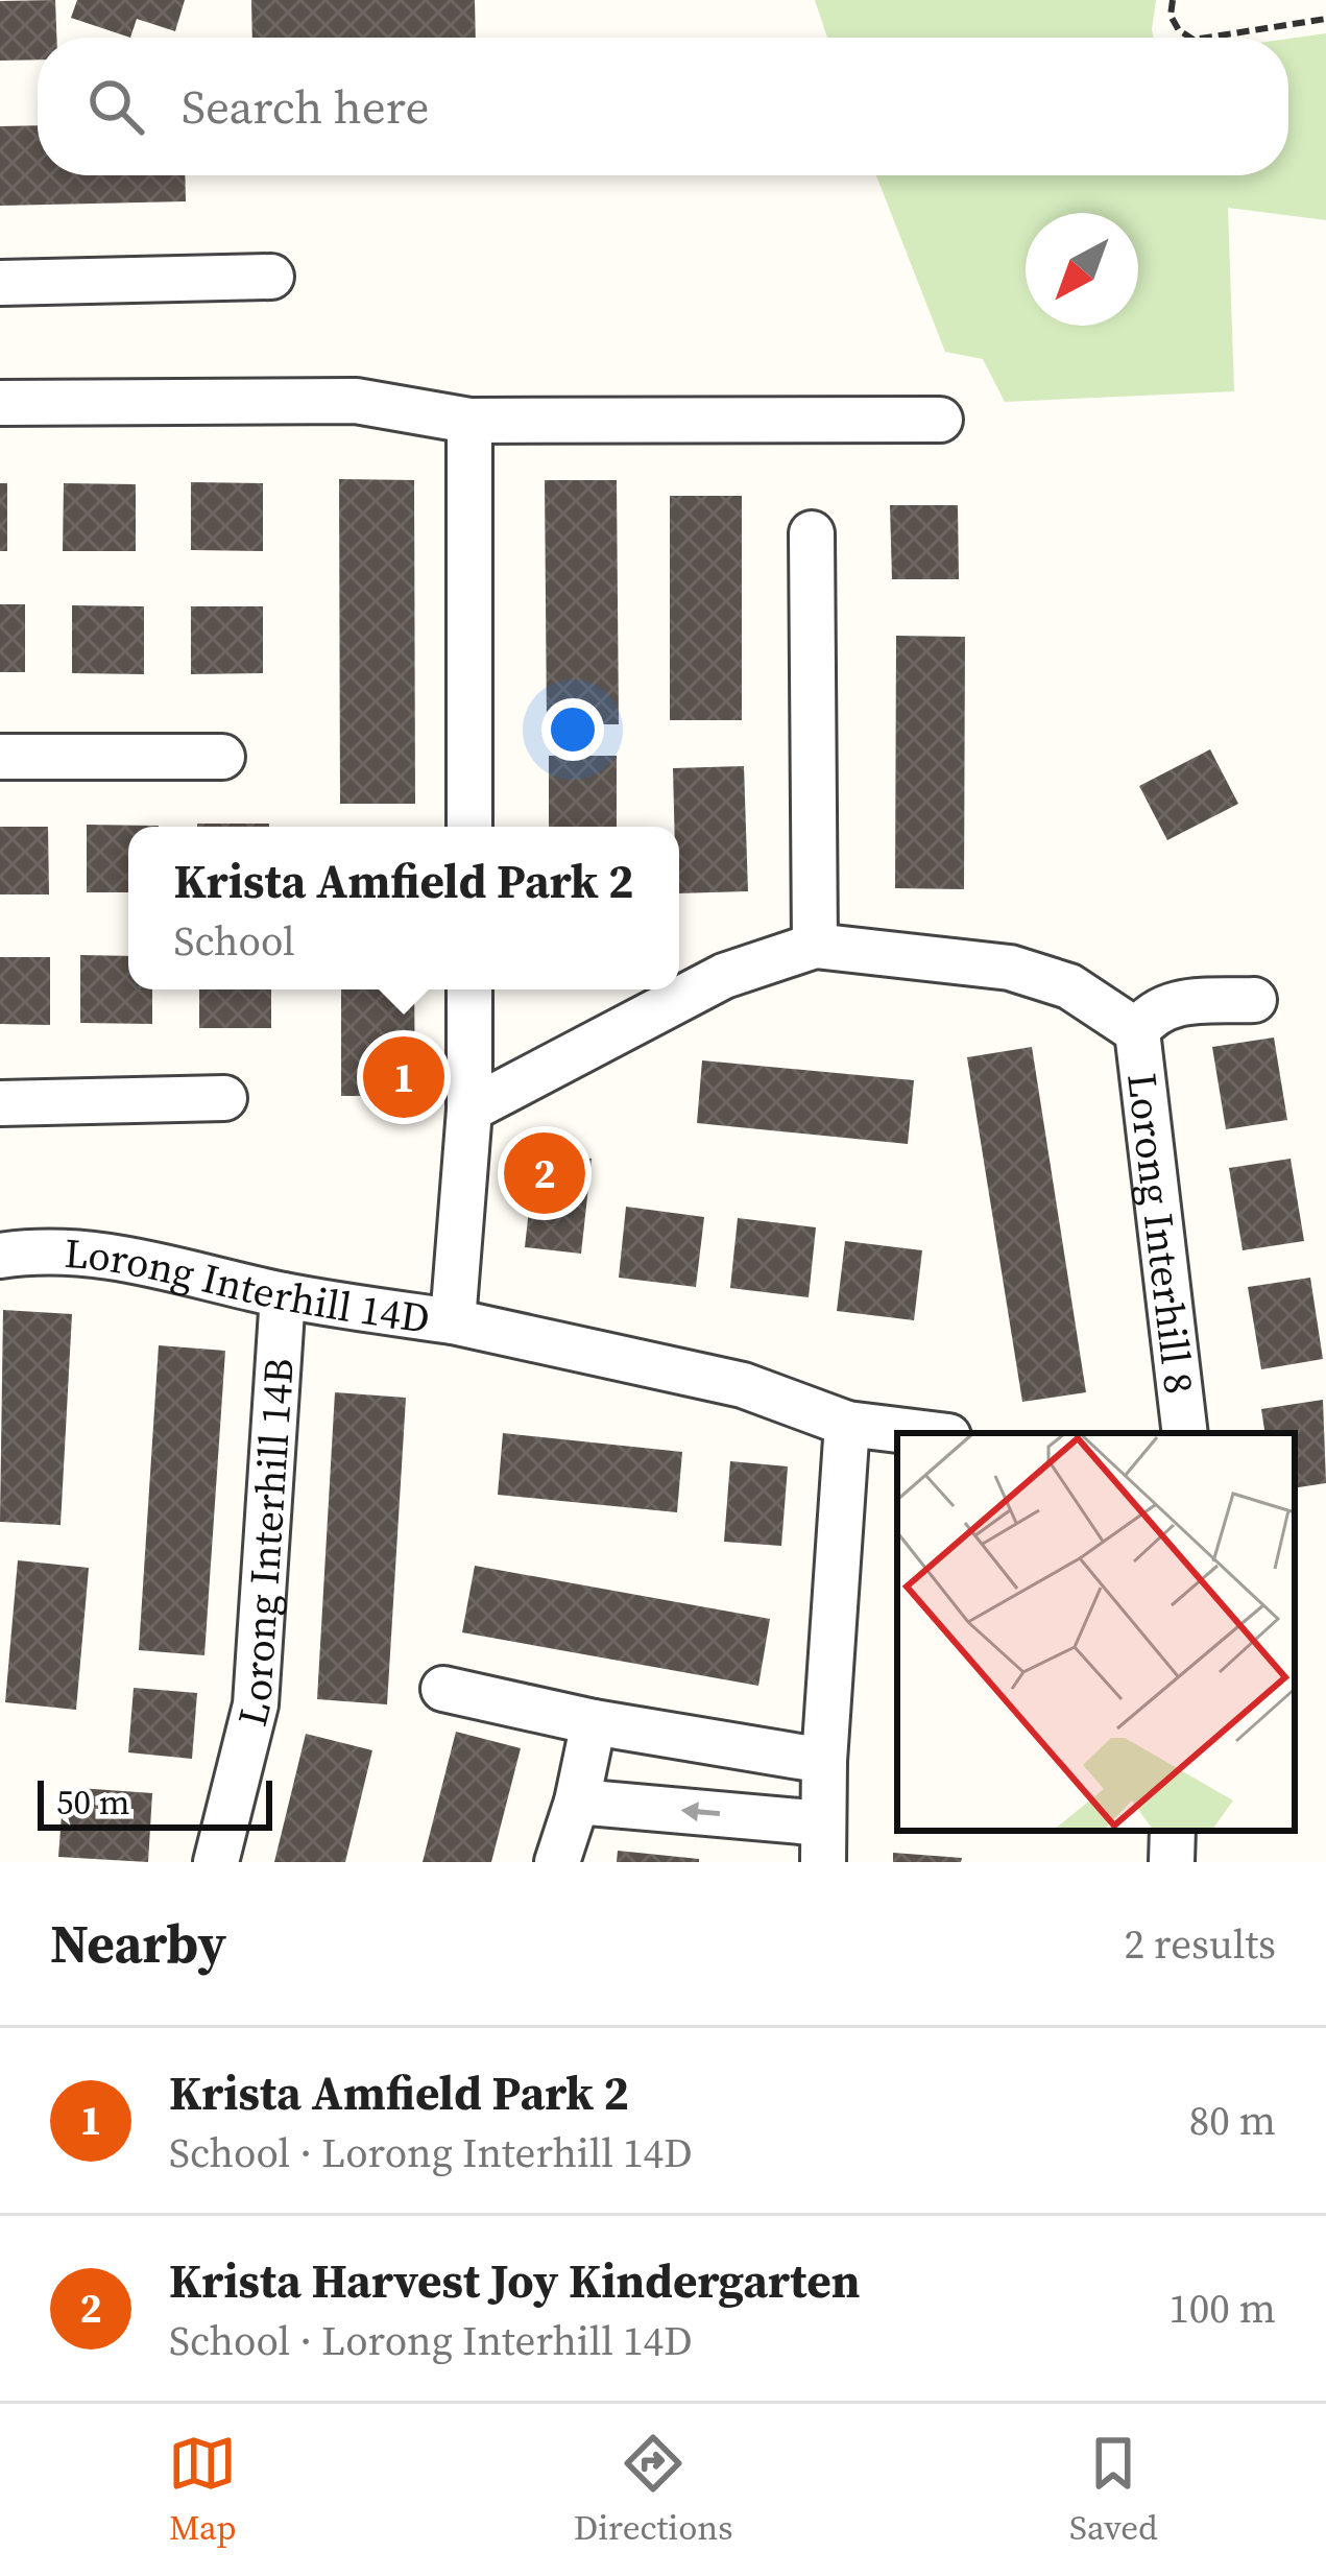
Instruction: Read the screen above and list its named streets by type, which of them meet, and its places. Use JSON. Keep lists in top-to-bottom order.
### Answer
{
  "streets": {
    "street": ["Lorong Interhill 8", "Lorong Interhill 14D", "Lorong Interhill 14B"]
  },
  "crossings": [
    ["Lorong Interhill 14D", "Lorong Interhill 14B"]
  ],
  "scale_bar": "50 m",
  "north": "bottom left",
  "page": {
    "search": "Search here",
    "popup": ["Krista Amfield Park 2", "School"],
    "pins": ["1", "2"],
    "scale": "50 m",
    "heading": ["Nearby", "2 results"],
    "list": [
      {
        "mark": "1",
        "name": "Krista Amfield Park 2",
        "note": "School · Lorong Interhill 14D",
        "value": "80 m"
      },
      {
        "mark": "2",
        "name": "Krista Harvest Joy Kindergarten",
        "note": "School · Lorong Interhill 14D",
        "value": "100 m"
      }
    ],
    "nav": ["Map", "Directions", "Saved"]
  }
}
